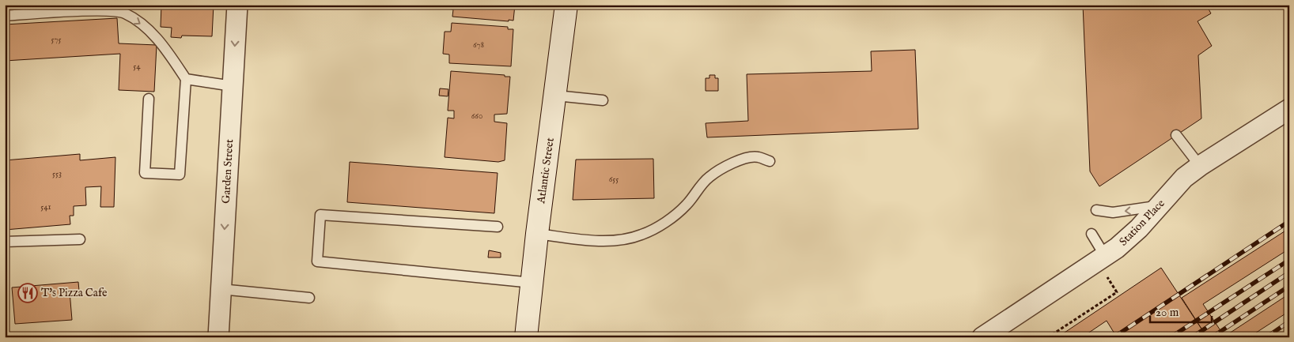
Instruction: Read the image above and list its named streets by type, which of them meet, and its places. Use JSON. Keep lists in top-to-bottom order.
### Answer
{
  "streets": {
    "street": ["Atlantic Street", "Garden Street", "Station Place"]
  },
  "one_way": ["Garden Street"],
  "places": {
    "restaurant": ["T's Pizza Cafe"]
  },
  "house_numbers": [
    "575",
    "678",
    "54",
    "660",
    "553",
    "655",
    "541"
  ],
  "scale_bar": "20 m"
}
